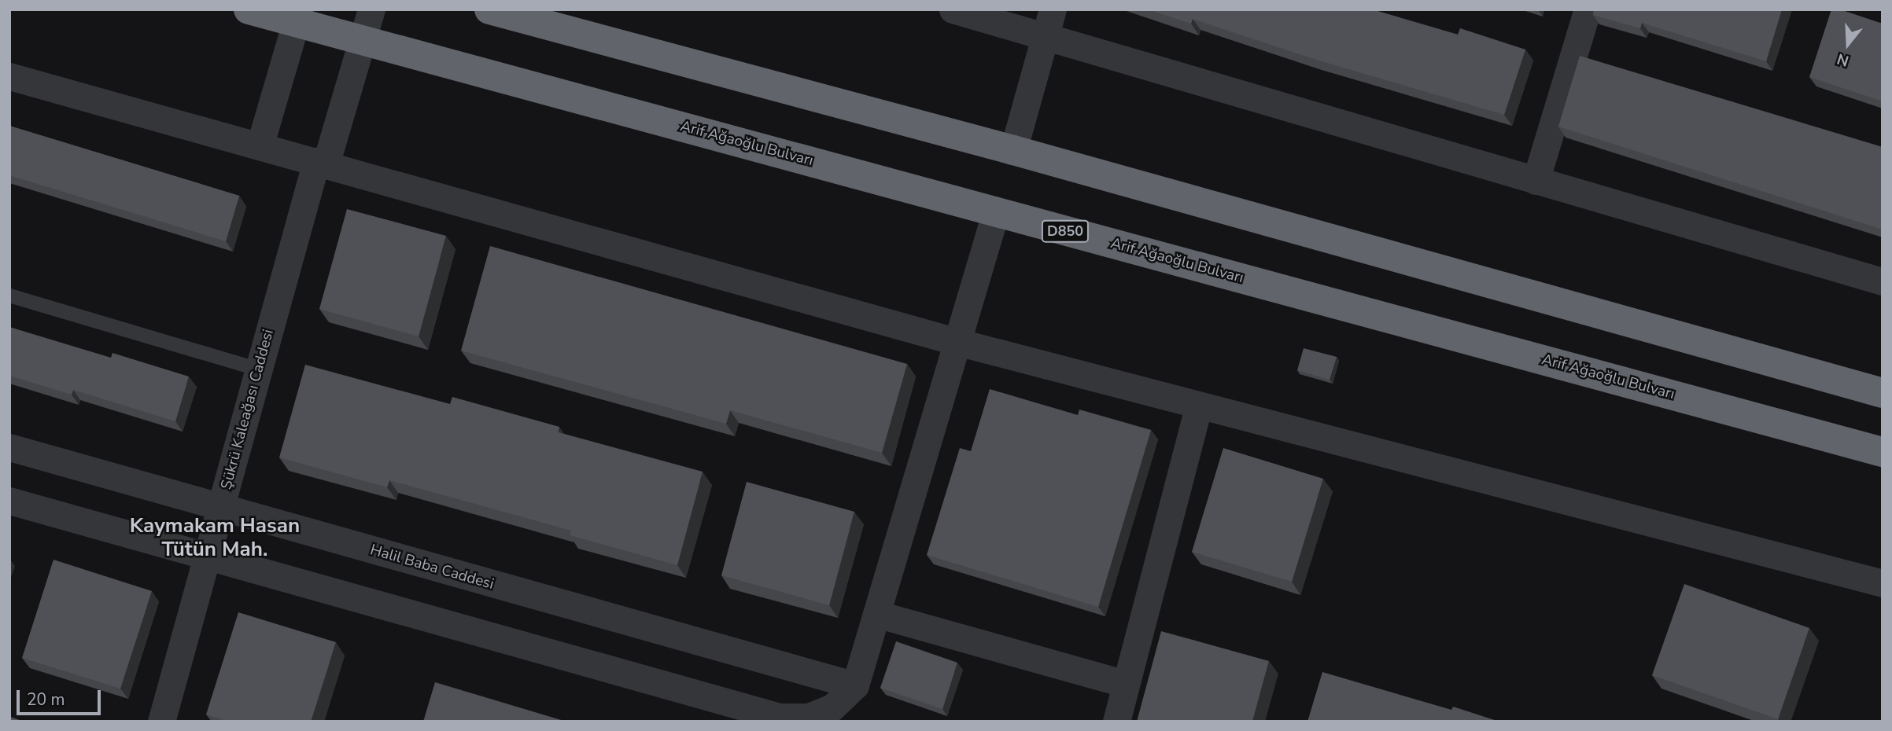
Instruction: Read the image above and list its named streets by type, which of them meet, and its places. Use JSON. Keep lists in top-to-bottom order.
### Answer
{
  "streets": {
    "highway": ["Arif Ağaoğlu Bulvarı", "D850"],
    "street": ["Şükrü Kaleağası Caddesi", "Halil Baba Caddesi"]
  },
  "crossings": [
    ["Arif Ağaoğlu Bulvarı", "Şükrü Kaleağası Caddesi"],
    ["Şükrü Kaleağası Caddesi", "Halil Baba Caddesi"]
  ],
  "districts": ["Kaymakam Hasan Tütün Mah."],
  "scale_bar": "20 m",
  "north": "bottom"
}
